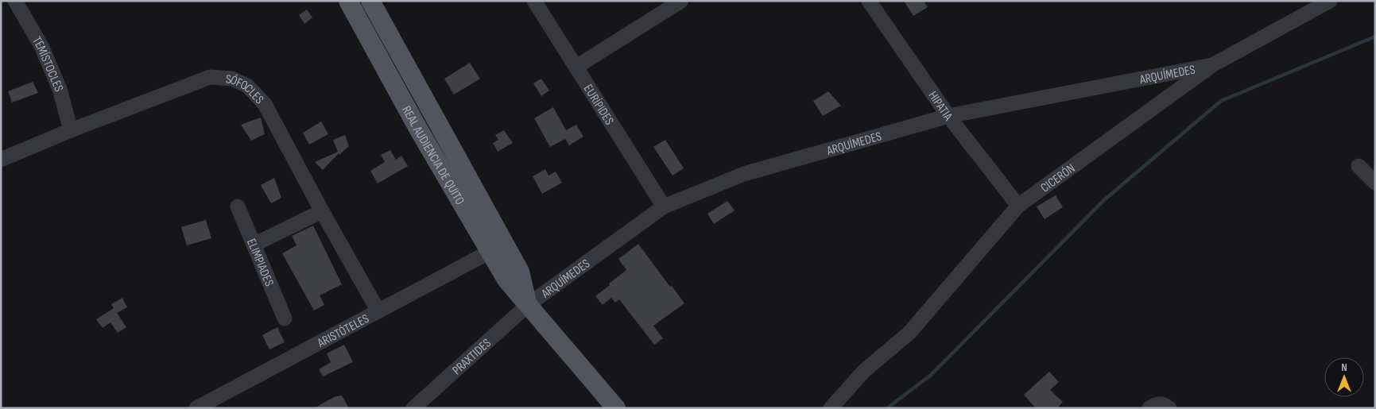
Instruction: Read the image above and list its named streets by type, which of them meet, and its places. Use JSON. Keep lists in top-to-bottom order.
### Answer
{
  "streets": {
    "main road": ["REAL AUDIENCIA DE QUITO"],
    "street": [
      "TEMÍSTOCLES",
      "ARQUÍMEDES",
      "SÓFOCLES",
      "EURÍPIDES",
      "HIPATIA",
      "CICERÓN",
      "ELIMPIADES",
      "ARISTÓTELES",
      "PRAXTIDES"
    ]
  },
  "crossings": [
    ["TEMÍSTOCLES", "SÓFOCLES"],
    ["ARQUÍMEDES", "EURÍPIDES"],
    ["ARQUÍMEDES", "HIPATIA"],
    ["ARQUÍMEDES", "REAL AUDIENCIA DE QUITO"],
    ["ARQUÍMEDES", "CICERÓN"],
    ["ARQUÍMEDES", "PRAXTIDES"],
    ["SÓFOCLES", "ARISTÓTELES"],
    ["HIPATIA", "CICERÓN"],
    ["REAL AUDIENCIA DE QUITO", "ARISTÓTELES"],
    ["REAL AUDIENCIA DE QUITO", "PRAXTIDES"]
  ],
  "north": "top"
}
